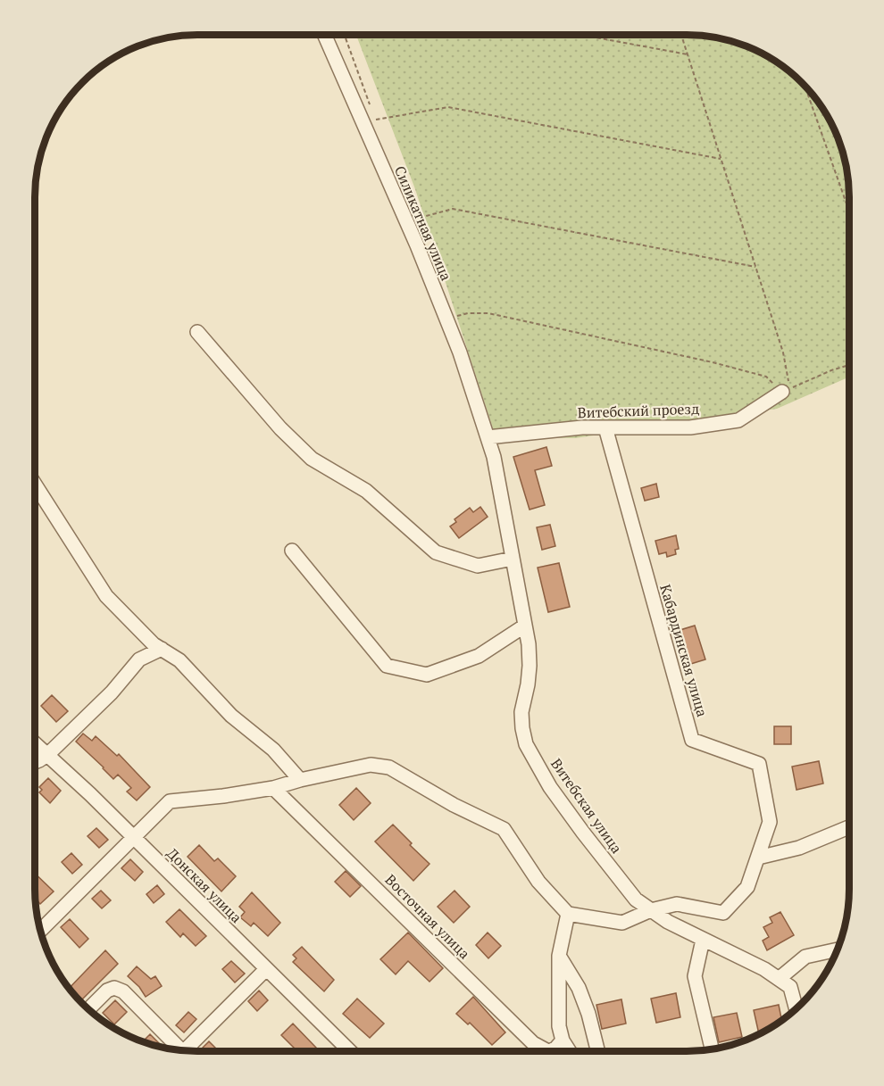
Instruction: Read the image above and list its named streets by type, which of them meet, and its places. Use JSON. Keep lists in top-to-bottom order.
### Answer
{
  "streets": {
    "street": [
      "Силикатная улица",
      "Витебский проезд",
      "Кабардинская улица",
      "Витебская улица",
      "Донская улица",
      "Восточная улица"
    ]
  },
  "crossings": [
    ["Силикатная улица", "Витебский проезд"],
    ["Силикатная улица", "Витебская улица"],
    ["Витебский проезд", "Кабардинская улица"],
    ["Витебский проезд", "Витебская улица"],
    ["Кабардинская улица", "Витебская улица"]
  ]
}
